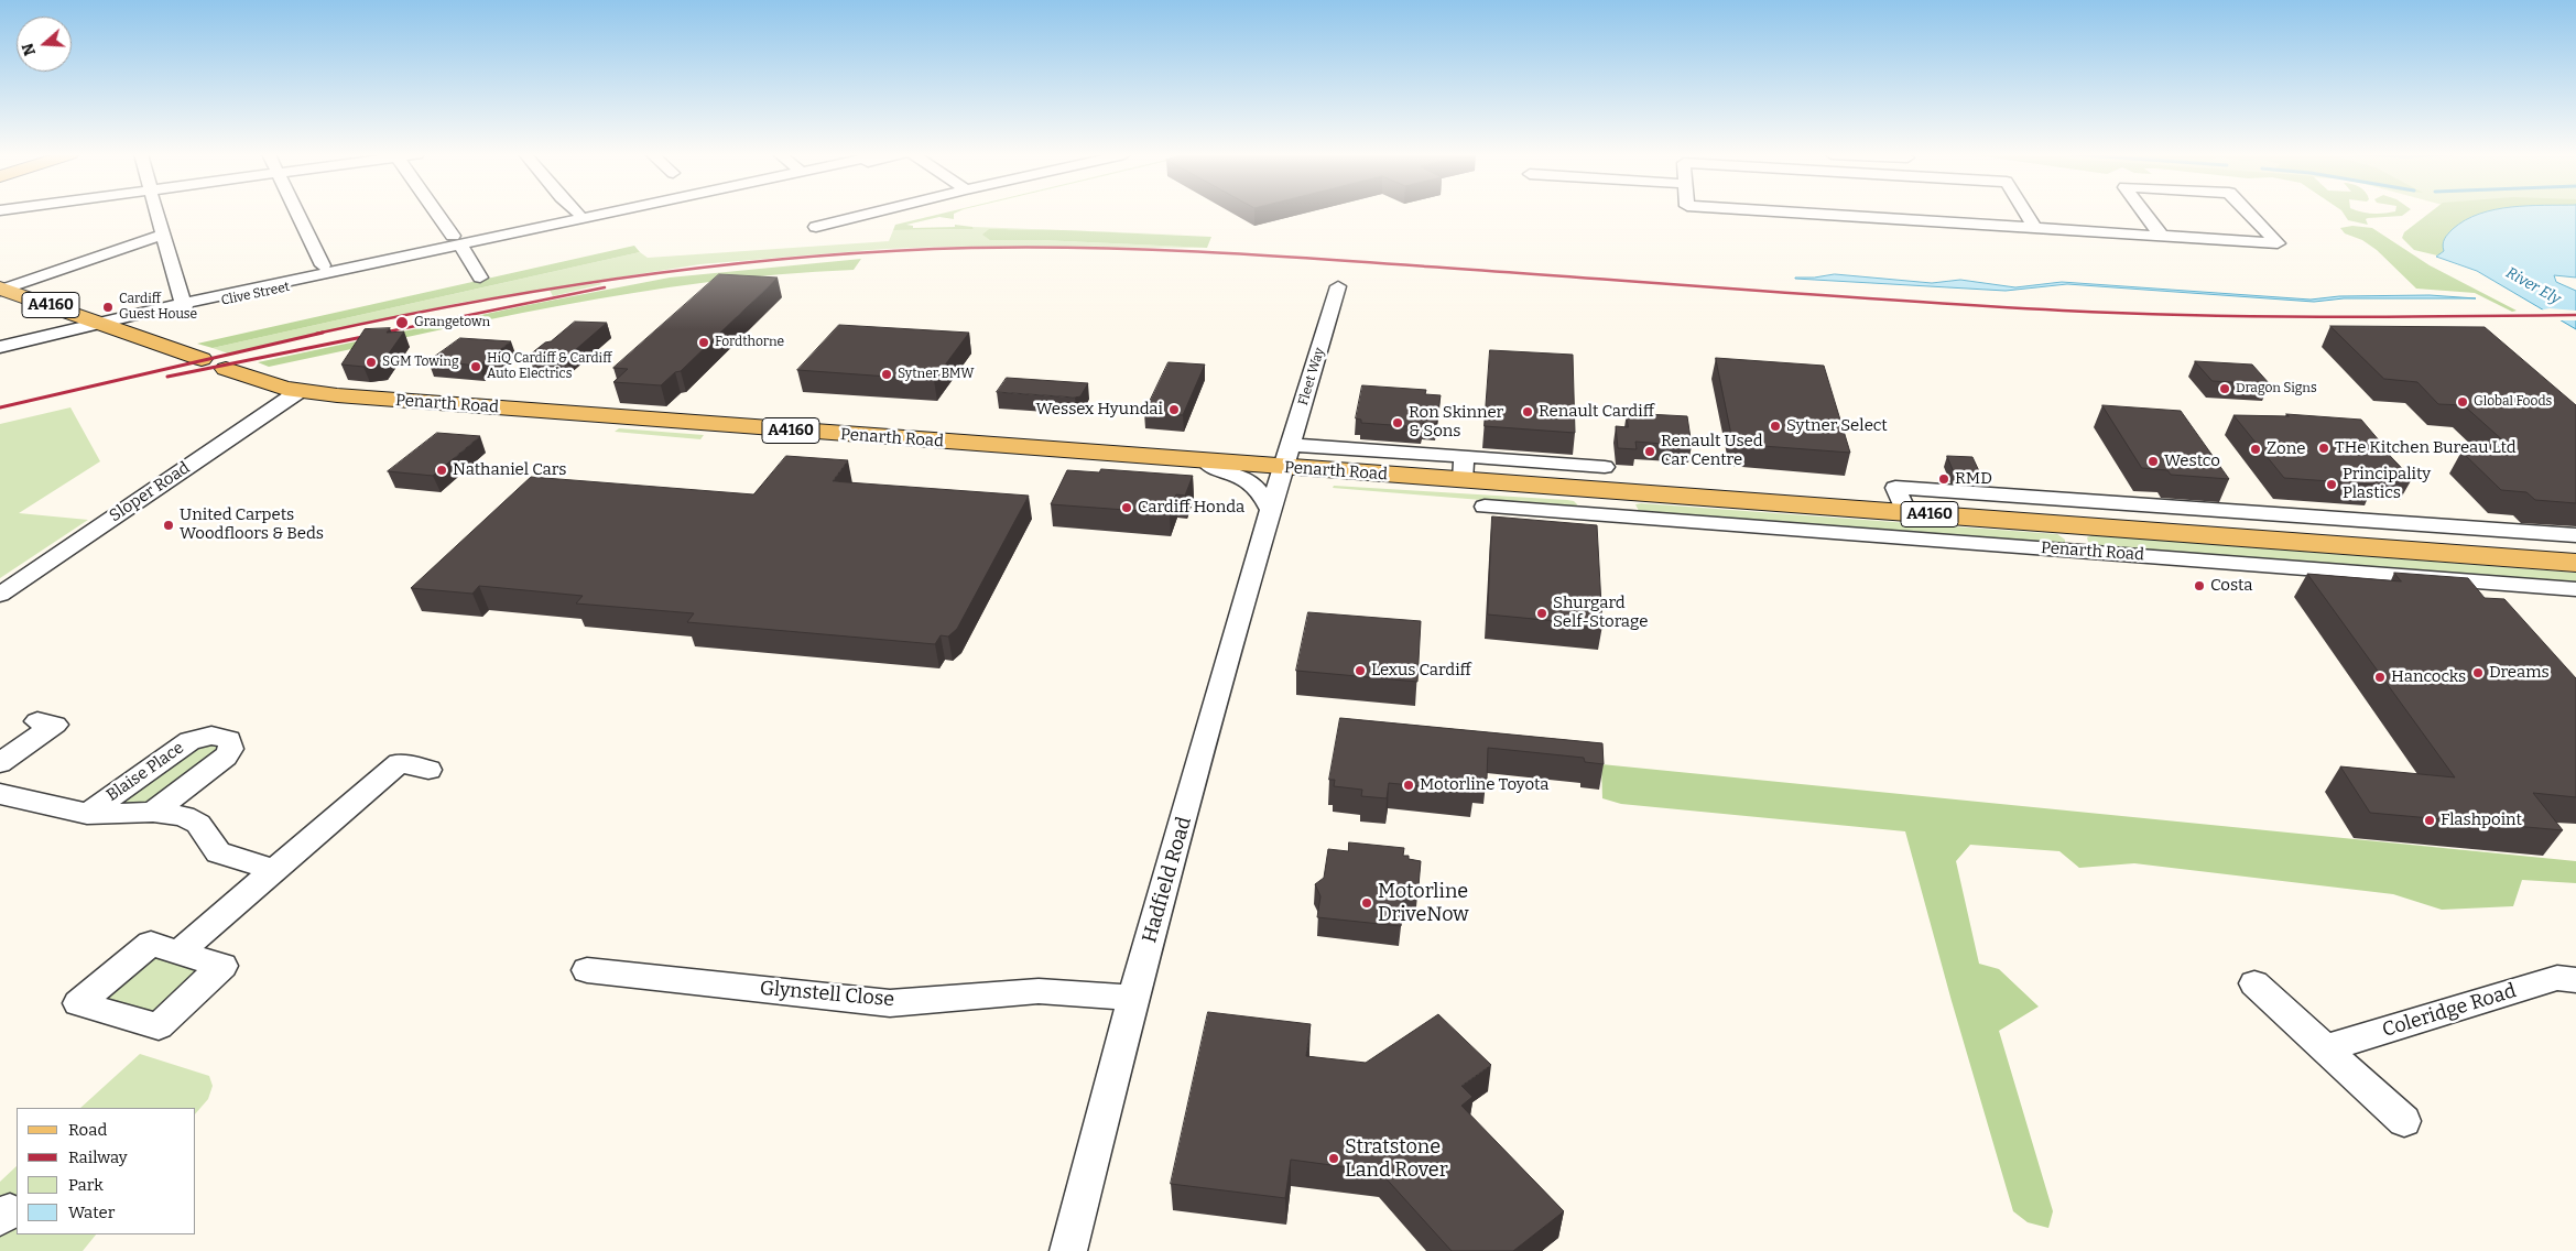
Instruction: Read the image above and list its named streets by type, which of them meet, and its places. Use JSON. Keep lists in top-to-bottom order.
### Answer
{
  "streets": {
    "main road": ["A4160", "Penarth Road"],
    "street": [
      "Clive Street",
      "Fleet Way",
      "Sloper Road",
      "Blaise Place",
      "Hadfield Road",
      "Glynstell Close",
      "Coleridge Road"
    ]
  },
  "crossings": [
    ["Clive Street", "Penarth Road"],
    ["Fleet Way", "Penarth Road"],
    ["Fleet Way", "Hadfield Road"],
    ["Penarth Road", "Sloper Road"],
    ["Penarth Road", "Hadfield Road"],
    ["Hadfield Road", "Glynstell Close"]
  ],
  "water": ["River Ely"],
  "places": [
    "Cardiff Guest House",
    "Grangetown",
    "Fordthorne",
    "SGM Towing",
    "HiQ Cardiff & Cardiff Auto Electrics",
    "Sytner BMW",
    "Dragon Signs",
    "Global Foods",
    "Wessex Hyundai",
    "Renault Cardiff",
    "Ron Skinner & Sons",
    "Sytner Select",
    "THe Kitchen Bureau Ltd",
    "Zone",
    "Renault Used Car Centre",
    "Westco",
    "Nathaniel Cars",
    "RMD",
    "Principality Plastics",
    "Cardiff Honda",
    "United Carpets Woodfloors & Beds",
    "Costa",
    "Shurgard Self-Storage",
    "Lexus Cardiff",
    "Dreams",
    "Hancocks",
    "Motorline Toyota",
    "Flashpoint",
    "Motorline DriveNow",
    "Stratstone Land Rover"
  ],
  "legend": [
    "Road",
    "Railway",
    "Park",
    "Water"
  ],
  "north": "left"
}
